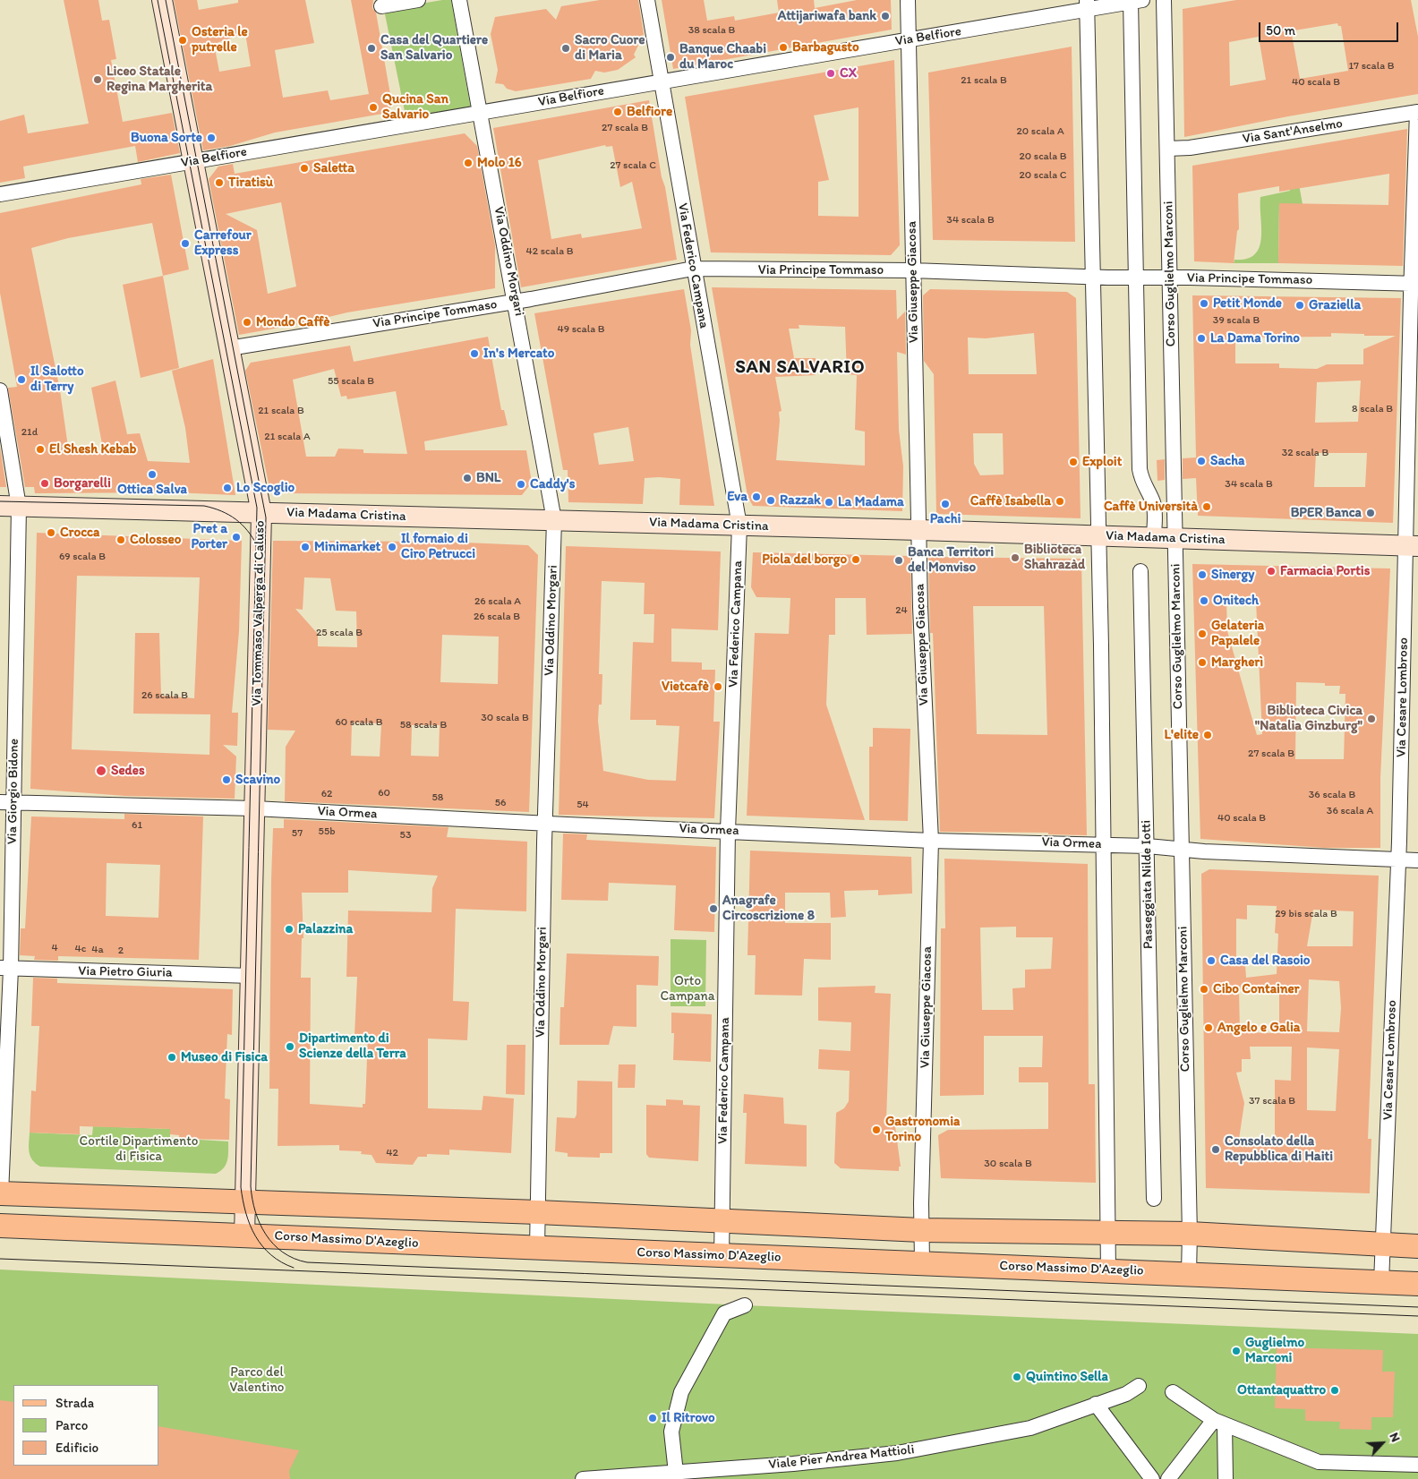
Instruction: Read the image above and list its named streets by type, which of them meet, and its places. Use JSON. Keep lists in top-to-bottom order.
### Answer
{
  "streets": {
    "main road": ["Corso Massimo D'Azeglio"],
    "street": [
      "Via Belfiore",
      "Via Sant'Anselmo",
      "Via Oddino Morgari",
      "Via Federico Campana",
      "Via Principe Tommaso",
      "Corso Guglielmo Marconi",
      "Via Giuseppe Giacosa",
      "Via Madama Cristina",
      "Via Tommaso Valperga di Caluso",
      "Via Cesare Lombroso",
      "Via Giorgio Bidone",
      "Via Ormea",
      "Passeggiata Nilde Iotti",
      "Via Pietro Giuria",
      "Viale Pier Andrea Mattioli"
    ]
  },
  "crossings": [
    ["Via Belfiore", "Via Oddino Morgari"],
    ["Via Belfiore", "Via Federico Campana"],
    ["Via Belfiore", "Via Giuseppe Giacosa"],
    ["Via Belfiore", "Via Tommaso Valperga di Caluso"],
    ["Via Sant'Anselmo", "Corso Guglielmo Marconi"],
    ["Via Sant'Anselmo", "Via Cesare Lombroso"],
    ["Via Oddino Morgari", "Via Principe Tommaso"],
    ["Via Oddino Morgari", "Via Madama Cristina"],
    ["Via Oddino Morgari", "Via Ormea"],
    ["Via Oddino Morgari", "Corso Massimo D'Azeglio"],
    ["Via Federico Campana", "Via Principe Tommaso"],
    ["Via Federico Campana", "Via Madama Cristina"],
    ["Via Federico Campana", "Via Ormea"],
    ["Via Federico Campana", "Corso Massimo D'Azeglio"],
    ["Via Principe Tommaso", "Corso Guglielmo Marconi"],
    ["Via Principe Tommaso", "Via Giuseppe Giacosa"],
    ["Via Principe Tommaso", "Via Tommaso Valperga di Caluso"],
    ["Via Principe Tommaso", "Via Cesare Lombroso"],
    ["Corso Guglielmo Marconi", "Via Madama Cristina"],
    ["Corso Guglielmo Marconi", "Via Ormea"],
    ["Corso Guglielmo Marconi", "Corso Massimo D'Azeglio"],
    ["Via Giuseppe Giacosa", "Via Madama Cristina"],
    ["Via Giuseppe Giacosa", "Via Ormea"],
    ["Via Giuseppe Giacosa", "Corso Massimo D'Azeglio"],
    ["Via Madama Cristina", "Via Tommaso Valperga di Caluso"],
    ["Via Madama Cristina", "Via Cesare Lombroso"],
    ["Via Madama Cristina", "Via Giorgio Bidone"],
    ["Via Tommaso Valperga di Caluso", "Via Ormea"],
    ["Via Tommaso Valperga di Caluso", "Via Pietro Giuria"],
    ["Via Tommaso Valperga di Caluso", "Corso Massimo D'Azeglio"],
    ["Via Cesare Lombroso", "Via Ormea"],
    ["Via Cesare Lombroso", "Corso Massimo D'Azeglio"],
    ["Via Giorgio Bidone", "Via Ormea"],
    ["Via Giorgio Bidone", "Via Pietro Giuria"],
    ["Via Ormea", "Passeggiata Nilde Iotti"]
  ],
  "districts": ["SAN SALVARIO"],
  "parks": ["Orto Campana", "Cortile Dipartimento di Fisica", "Parco del Valentino"],
  "places": [
    "Attijariwafa bank",
    "Osteria le putrelle",
    "Barbagusto",
    "Casa del Quartiere San Salvario",
    "Sacro Cuore di Maria",
    "Banque Chaabi du Maroc",
    "CX",
    "Liceo Statale Regina Margherita",
    "Qucina San Salvario",
    "Belfiore",
    "Buona Sorte",
    "Molo 16",
    "Saletta",
    "Tiratisù",
    "Carrefour Express",
    "Petit Monde",
    "Graziella",
    "Mondo Caffè",
    "La Dama Torino",
    "In's Mercato",
    "Il Salotto di Terry",
    "El Shesh Kebab",
    "Sacha",
    "Exploit",
    "Ottica Salva",
    "BNL",
    "Borgarelli",
    "Caddy's",
    "Lo Scoglio",
    "Eva",
    "Razzak",
    "Caffè Isabella",
    "La Madama",
    "Pachi",
    "Caffè Università",
    "BPER Banca",
    "Crocca",
    "Pret a Porter",
    "Colosseo",
    "Minimarket",
    "Il fornaio di Ciro Petrucci",
    "Biblioteca Shahrazàd",
    "Piola del borgo",
    "Banca Territori del Monviso",
    "Farmacia Portis",
    "Sinergy",
    "Onitech",
    "Gelateria Papalele",
    "Margherì",
    "Vietcafè",
    "Biblioteca Civica \"Natalia Ginzburg\"",
    "L'elite",
    "Sedes",
    "Scavino",
    "Anagrafe Circoscrizione 8",
    "Palazzina",
    "Casa del Rasoio",
    "Cibo Container",
    "Angelo e Galia",
    "Dipartimento di Scienze della Terra",
    "Museo di Fisica",
    "Gastronomia Torino",
    "Consolato della Repubblica di Haiti",
    "Guglielmo Marconi",
    "Quintino Sella",
    "Ottantaquattro",
    "Il Ritrovo"
  ],
  "house_numbers": [
    "38 scala B",
    "17 scala B",
    "21 scala B",
    "40 scala B",
    "27 scala B",
    "20 scala A",
    "20 scala B",
    "27 scala C",
    "20 scala C",
    "34 scala B",
    "42 scala B",
    "39 scala B",
    "49 scala B",
    "55 scala B",
    "8 scala B",
    "21 scala B",
    "21d",
    "21 scala A",
    "32 scala B",
    "34 scala B",
    "69 scala B",
    "26 scala A",
    "24",
    "26 scala B",
    "25 scala B",
    "26 scala B",
    "30 scala B",
    "60 scala B",
    "58 scala B",
    "27 scala B",
    "60",
    "62",
    "36 scala B",
    "58",
    "56",
    "54",
    "36 scala A",
    "40 scala B",
    "61",
    "55b",
    "57",
    "53",
    "29 bis scala B",
    "4",
    "4c",
    "4a",
    "2",
    "37 scala B",
    "42",
    "30 scala B"
  ],
  "legend": ["Strada", "Parco", "Edificio"],
  "scale_bar": "50 m",
  "north": "top right"
}
